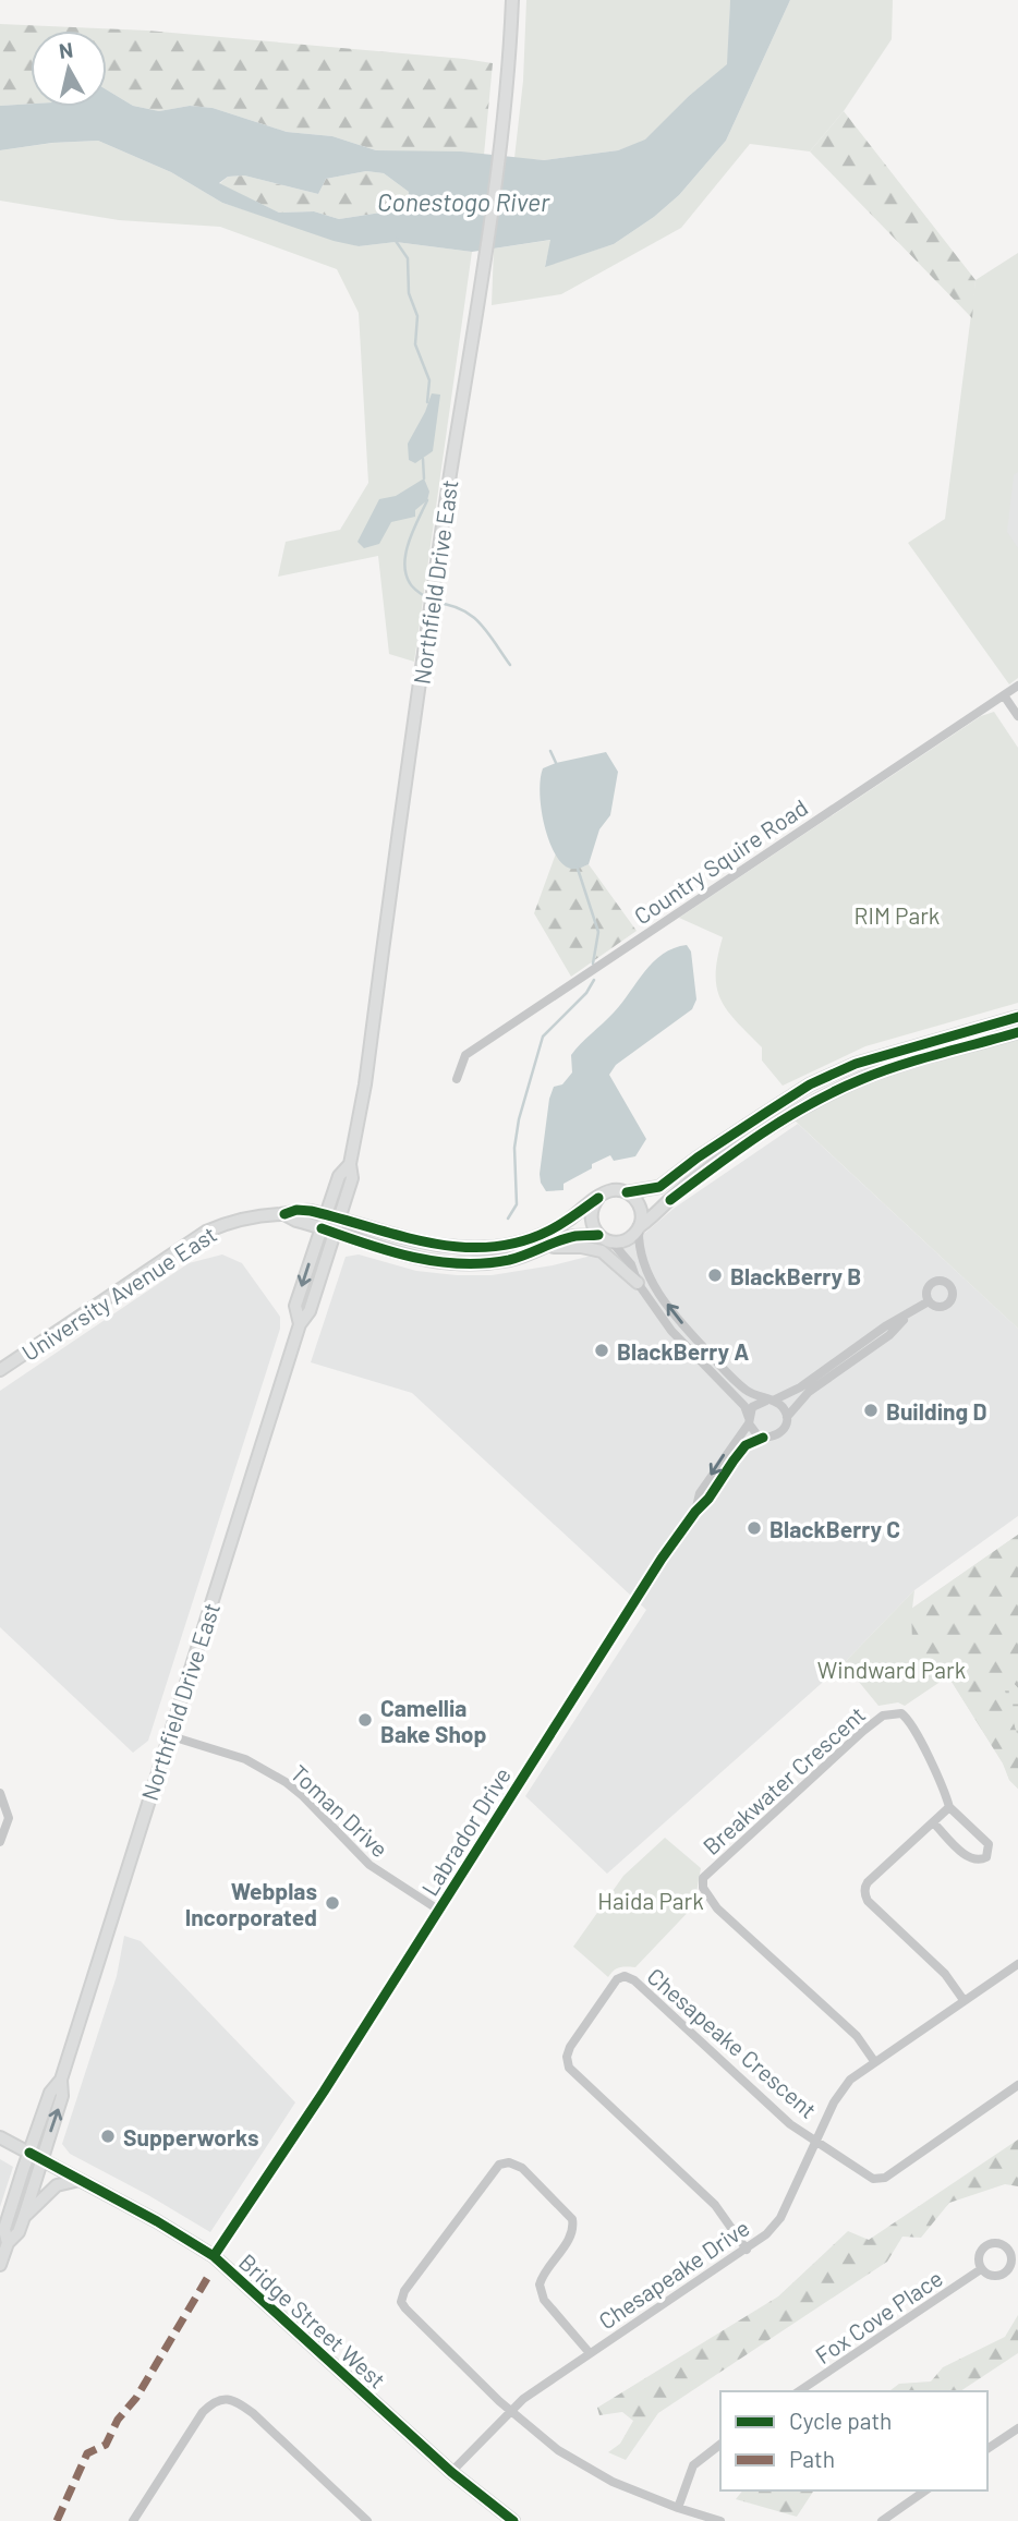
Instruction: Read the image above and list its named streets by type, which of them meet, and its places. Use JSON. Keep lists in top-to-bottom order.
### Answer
{
  "streets": {
    "main road": ["Northfield Drive East", "University Avenue East", "Bridge Street West"],
    "street": [
      "Country Squire Road",
      "Breakwater Crescent",
      "Toman Drive",
      "Labrador Drive",
      "Chesapeake Crescent",
      "Chesapeake Drive",
      "Fox Cove Place"
    ]
  },
  "crossings": [
    ["Northfield Drive East", "University Avenue East"],
    ["Northfield Drive East", "Toman Drive"],
    ["Northfield Drive East", "Bridge Street West"],
    ["Breakwater Crescent", "Chesapeake Drive"],
    ["Toman Drive", "Labrador Drive"],
    ["Labrador Drive", "Bridge Street West"],
    ["Chesapeake Crescent", "Chesapeake Drive"],
    ["Chesapeake Drive", "Bridge Street West"]
  ],
  "water": ["Conestogo River"],
  "parks": ["RIM Park", "Windward Park", "Haida Park"],
  "places": [
    "BlackBerry B",
    "BlackBerry A",
    "Building D",
    "BlackBerry C",
    "Camellia Bake Shop",
    "Webplas Incorporated",
    "Supperworks"
  ],
  "legend": ["Cycle path", "Path"],
  "north": "top"
}
